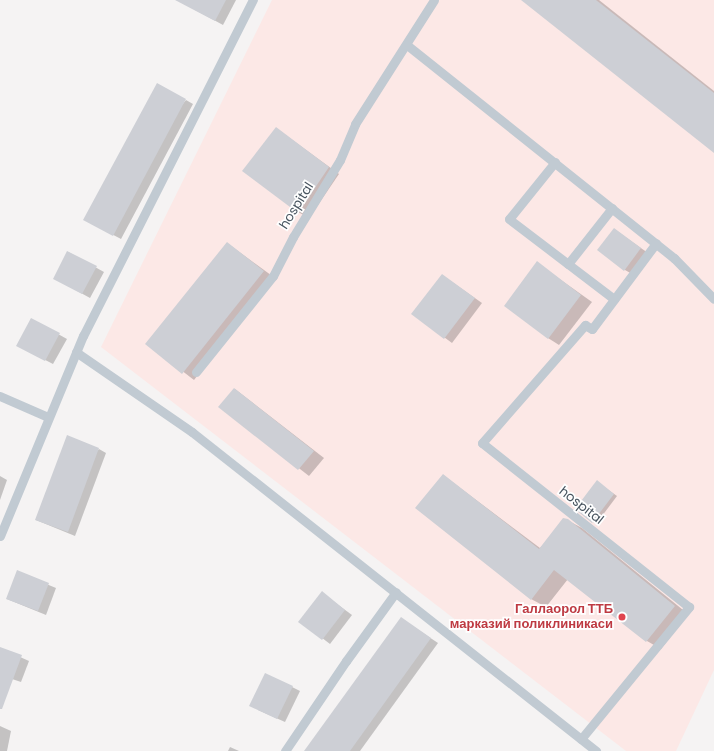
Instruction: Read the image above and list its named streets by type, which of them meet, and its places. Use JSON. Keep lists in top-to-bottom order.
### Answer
{
  "streets": {
    "lane": ["hospital"]
  },
  "places": ["Галлаорол ТТБ марказий поликлиникаси"]
}
